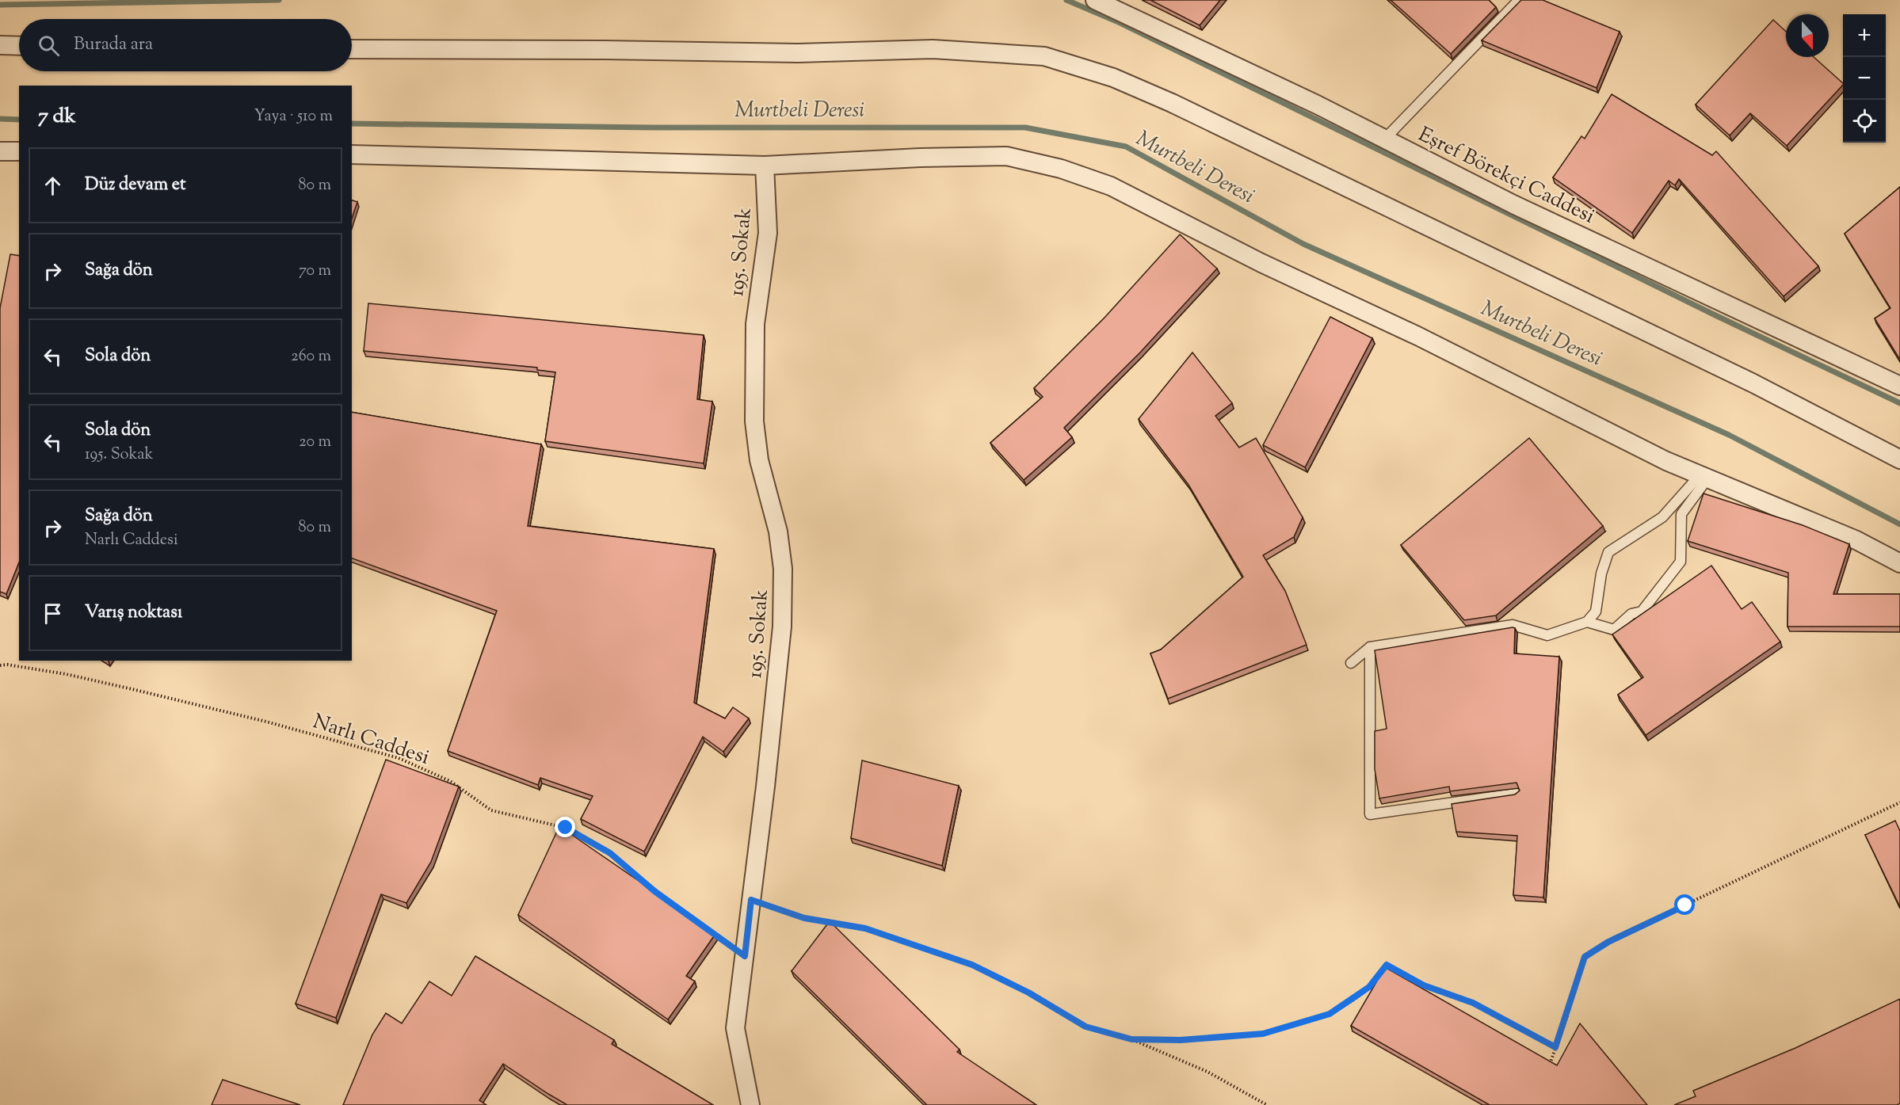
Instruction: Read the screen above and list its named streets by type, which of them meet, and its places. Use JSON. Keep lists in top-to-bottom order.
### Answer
{
  "streets": {
    "street": ["Eşref Börekçi Caddesi", "195. Sokak"],
    "path": ["Narlı Caddesi"]
  },
  "water": ["Murtbeli Deresi"],
  "north": "bottom",
  "page": {
    "map_buttons": ["+", "−"],
    "search": "Burada ara",
    "heading": ["7 dk", "Yaya · 510 m"],
    "list": [
      ["Düz devam et", "80 m"],
      ["Sağa dön", "70 m"],
      ["Sola dön", "260 m"],
      ["Sola dön", "195. Sokak", "20 m"],
      ["Sağa dön", "Narlı Caddesi", "80 m"],
      "Varış noktası"
    ]
  }
}
